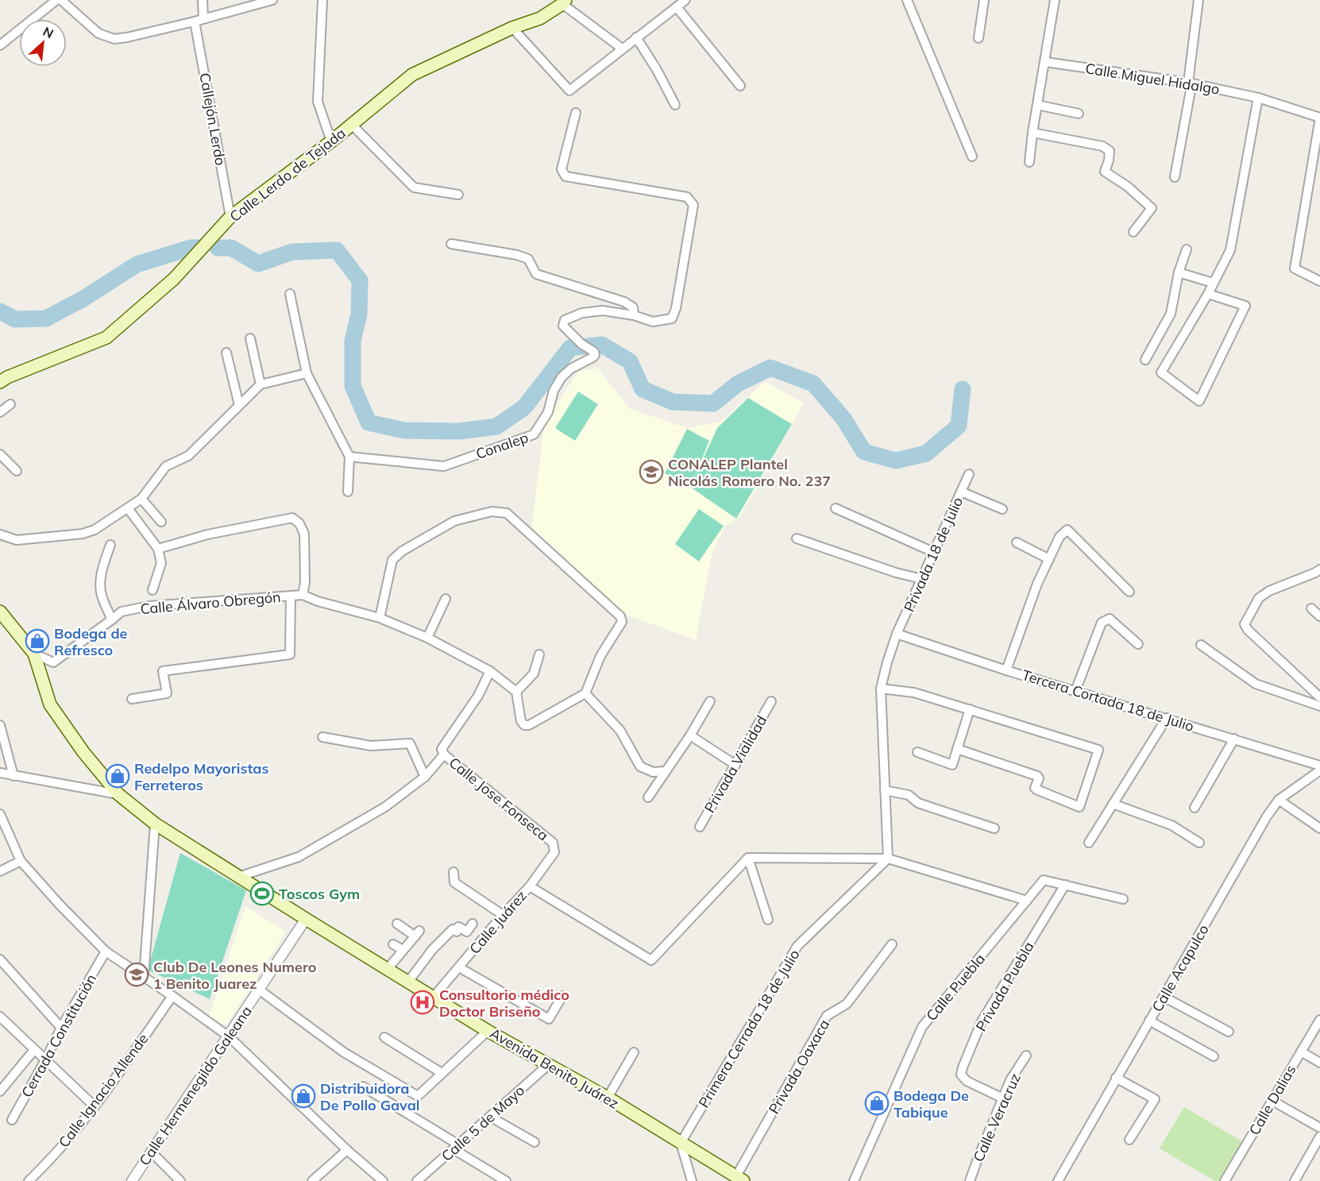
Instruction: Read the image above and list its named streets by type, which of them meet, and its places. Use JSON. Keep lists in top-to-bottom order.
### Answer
{
  "streets": {
    "main road": ["Calle Lerdo de Tejada", "Avenida Benito Juárez"],
    "street": [
      "Calle Miguel Hidalgo",
      "Callejón Lerdo",
      "Conalep",
      "Privada 18 de Julio",
      "Calle Álvaro Obregón",
      "Tercera Cortada 18 de Julio",
      "Privada Vialidad",
      "Calle Jose Fonseca",
      "Calle Juárez",
      "Calle Acapulco",
      "Privada Puebla",
      "Calle Puebla",
      "Primera Cerrada 18 de Julio",
      "Cerrada Constitución",
      "Privada Oaxaca",
      "Calle Hermenegildo Galeana",
      "Calle Ignacio Allende",
      "Calle Dalias",
      "Calle Veracruz",
      "Calle 5 de Mayo"
    ]
  },
  "crossings": [
    ["Callejón Lerdo", "Calle Lerdo de Tejada"],
    ["Privada 18 de Julio", "Tercera Cortada 18 de Julio"],
    ["Calle Álvaro Obregón", "Avenida Benito Juárez"],
    ["Calle Jose Fonseca", "Calle Juárez"],
    ["Calle Juárez", "Avenida Benito Juárez"],
    ["Privada Puebla", "Calle Puebla"],
    ["Privada Puebla", "Calle Veracruz"],
    ["Primera Cerrada 18 de Julio", "Avenida Benito Juárez"],
    ["Privada Oaxaca", "Avenida Benito Juárez"],
    ["Avenida Benito Juárez", "Calle Hermenegildo Galeana"],
    ["Avenida Benito Juárez", "Calle 5 de Mayo"]
  ],
  "places": {
    "school or university": ["CONALEP Plantel Nicolás Romero No. 237", "Club De Leones Numero 1 Benito Juarez"],
    "shop": [
      "Bodega de Refresco",
      "Redelpo Mayoristas Ferreteros",
      "Distribuidora De Pollo Gaval",
      "Bodega De Tabique"
    ],
    "sports": ["Toscos Gym"],
    "hospital": ["Consultorio médico Doctor Briseño"]
  },
  "north": "top right"
}
